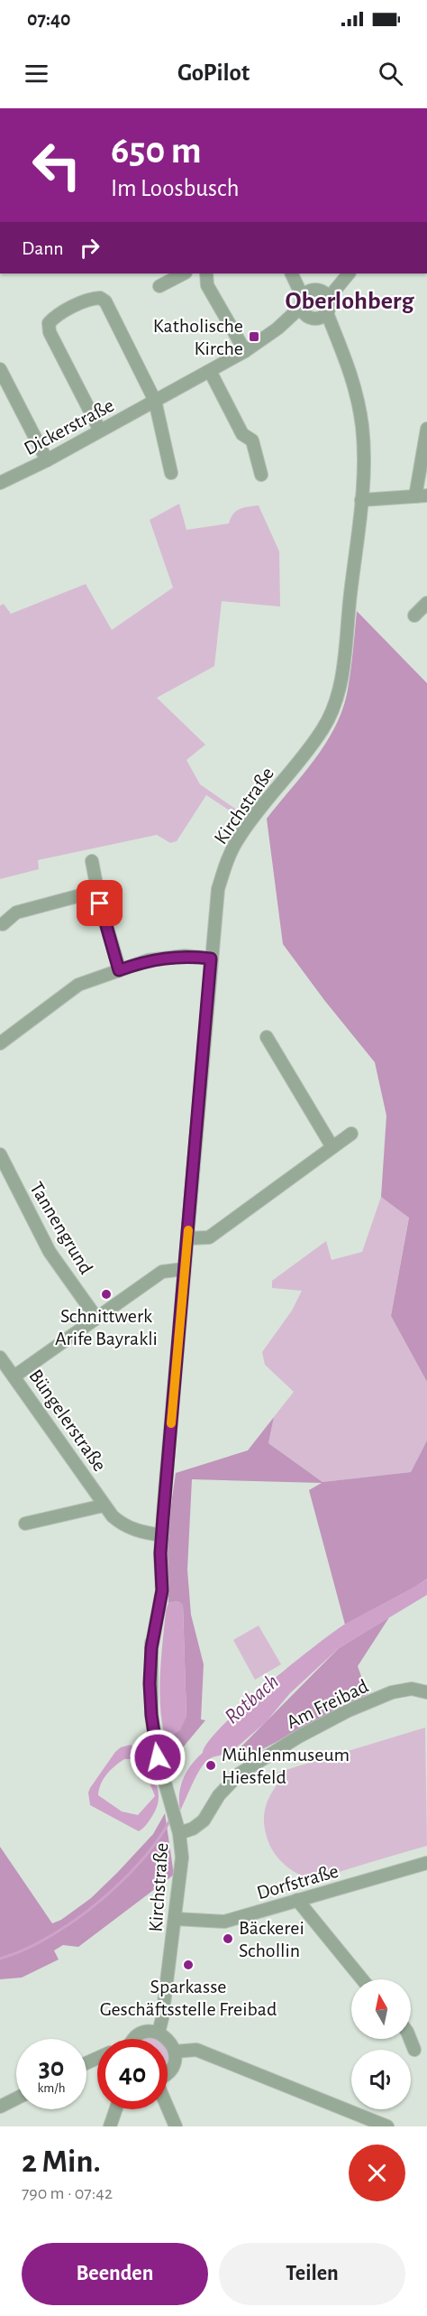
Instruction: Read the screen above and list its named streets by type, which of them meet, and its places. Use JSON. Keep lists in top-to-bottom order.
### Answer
{
  "streets": {
    "street": [
      "Dickerstraße",
      "Kirchstraße",
      "Tannengrund",
      "Büngelerstraße",
      "Am Freibad",
      "Dorfstraße"
    ]
  },
  "crossings": [
    ["Dickerstraße", "Kirchstraße"],
    ["Kirchstraße", "Büngelerstraße"],
    ["Kirchstraße", "Am Freibad"],
    ["Kirchstraße", "Dorfstraße"]
  ],
  "districts": ["Oberlohberg"],
  "water": ["Rotbach"],
  "places": {
    "transit": ["Katholische Kirche"],
    "other": [
      "Schnittwerk Arife Bayrakli",
      "Mühlenmuseum Hiesfeld",
      "Bäckerei Schollin",
      "Sparkasse Geschäftsstelle Freibad"
    ]
  },
  "north": "top",
  "page": {
    "status": "07:40",
    "header": "GoPilot",
    "turn": ["650 m", "Im Loosbusch"],
    "then": "Dann",
    "speed": "30 km/h",
    "limit": "40",
    "heading": ["2 Min.", "790 m · 07:42"],
    "buttons": ["Beenden", "Teilen"]
  }
}
